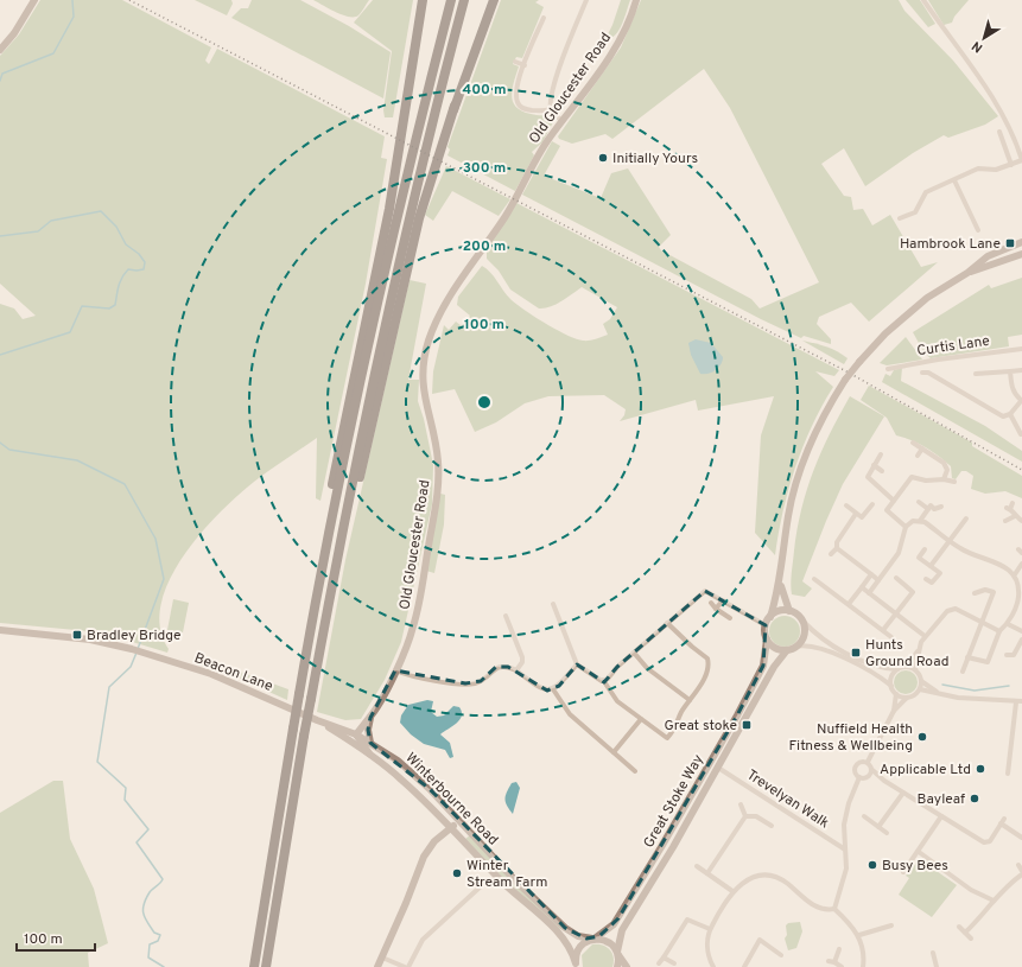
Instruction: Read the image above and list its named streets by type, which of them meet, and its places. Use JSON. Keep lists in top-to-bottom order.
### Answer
{
  "streets": {
    "main road": [
      "Old Gloucester Road",
      "Beacon Lane",
      "Winterbourne Road",
      "Great Stoke Way"
    ],
    "street": ["Curtis Lane", "Trevelyan Walk"]
  },
  "crossings": [
    ["Old Gloucester Road", "Winterbourne Road"],
    ["Beacon Lane", "Winterbourne Road"],
    ["Winterbourne Road", "Great Stoke Way"],
    ["Trevelyan Walk", "Great Stoke Way"]
  ],
  "places": {
    "other": [
      "Initially Yours",
      "Nuffield Health Fitness & Wellbeing",
      "Applicable Ltd",
      "Bayleaf",
      "Busy Bees",
      "Winter Stream Farm"
    ],
    "transit": [
      "Hambrook Lane",
      "Bradley Bridge",
      "Hunts Ground Road",
      "Great stoke"
    ]
  },
  "scale_bar": "100 m",
  "north": "bottom left",
  "rings": [
    "400 m",
    "300 m",
    "200 m",
    "100 m"
  ]
}
